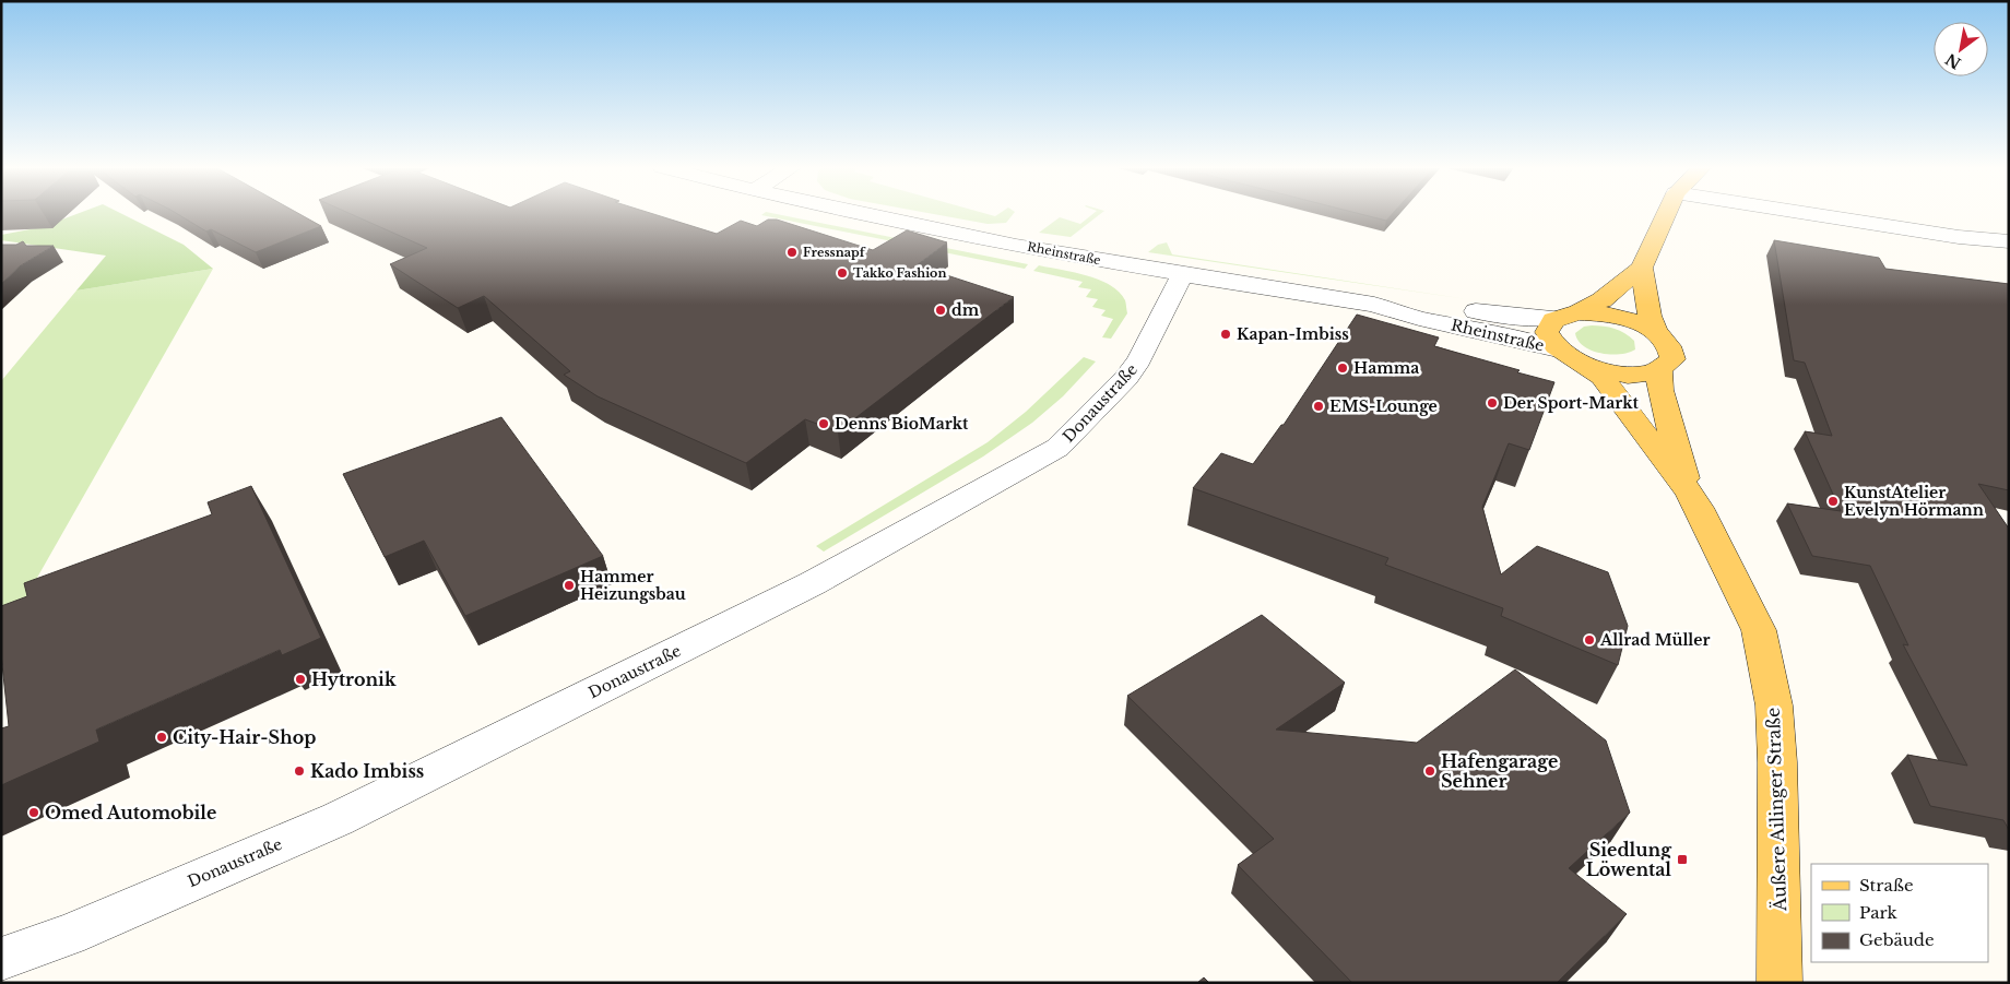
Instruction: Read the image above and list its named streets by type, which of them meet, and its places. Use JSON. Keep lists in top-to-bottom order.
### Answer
{
  "streets": {
    "main road": ["Äußere Ailinger Straße"],
    "street": ["Rheinstraße", "Donaustraße"]
  },
  "crossings": [
    ["Rheinstraße", "Donaustraße"]
  ],
  "places": {
    "other": [
      "Fressnapf",
      "Takko Fashion",
      "dm",
      "Kapan-Imbiss",
      "Hamma",
      "Der Sport-Markt",
      "EMS-Lounge",
      "Denns BioMarkt",
      "KunstAtelier Evelyn Hörmann",
      "Hammer Heizungsbau",
      "Allrad Müller",
      "Hytronik",
      "City-Hair-Shop",
      "Kado Imbiss",
      "Hafengarage Sehner",
      "Omed Automobile"
    ],
    "transit": ["Siedlung Löwental"]
  },
  "legend": ["Straße", "Park", "Gebäude"],
  "north": "bottom left"
}
